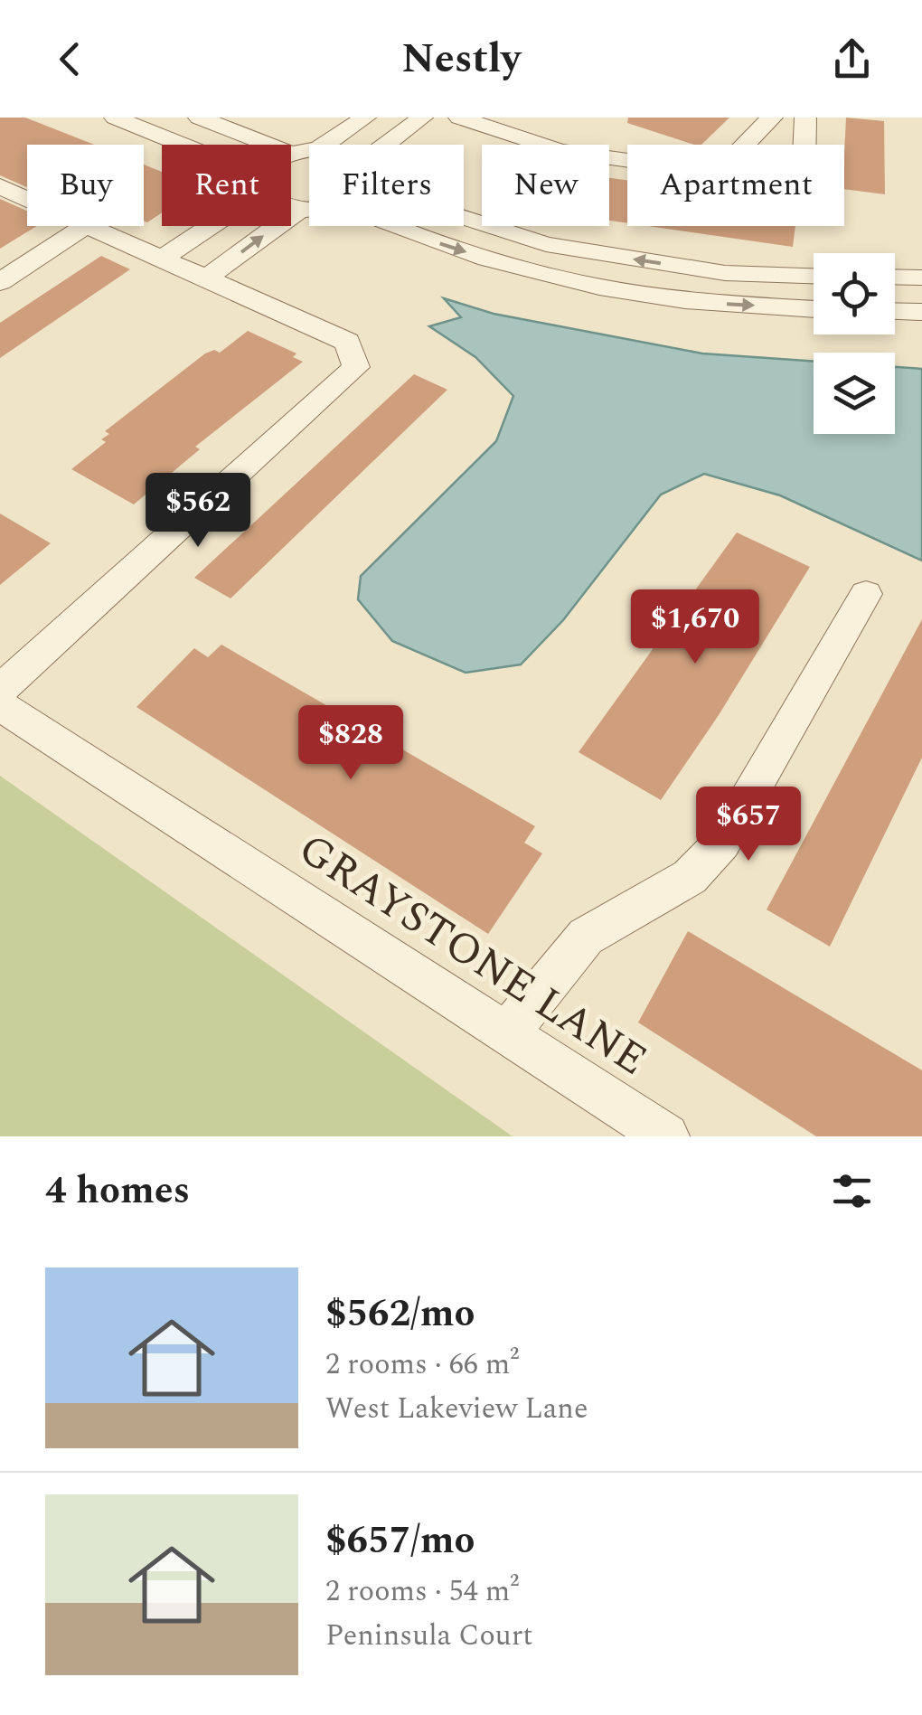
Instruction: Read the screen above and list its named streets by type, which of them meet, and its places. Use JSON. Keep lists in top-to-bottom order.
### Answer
{
  "streets": {
    "street": ["GRAYSTONE LANE"]
  },
  "page": {
    "header": "Nestly",
    "chip": [
      "Buy",
      "Rent",
      "Filters",
      "New",
      "Apartment"
    ],
    "price": [
      "$562",
      "$1,670",
      "$828",
      "$657"
    ],
    "heading": "4 homes",
    "list": [
      {
        "name": "$562/mo",
        "note": "2 rooms · 66 m² · West Lakeview Lane"
      },
      {
        "name": "$657/mo",
        "note": "2 rooms · 54 m² · Peninsula Court"
      }
    ]
  }
}
